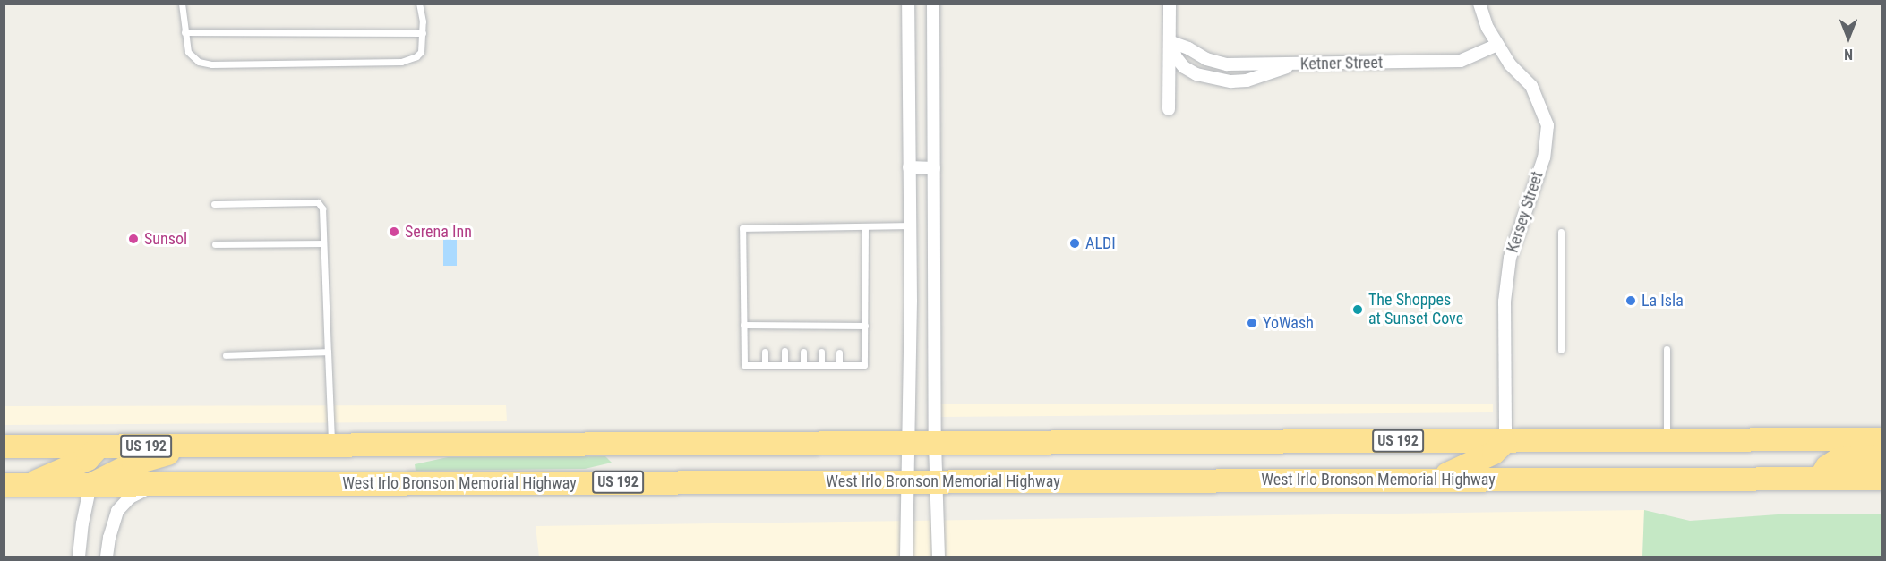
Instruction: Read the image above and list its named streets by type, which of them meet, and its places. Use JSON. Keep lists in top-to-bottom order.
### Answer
{
  "streets": {
    "highway": ["US 192", "West Irlo Bronson Memorial Highway"],
    "street": ["Ketner Street", "Kersey Street"]
  },
  "crossings": [
    ["Ketner Street", "Kersey Street"],
    ["Kersey Street", "US 192"]
  ],
  "places": [
    "Serena Inn",
    "Sunsol",
    "ALDI",
    "La Isla",
    "The Shoppes at Sunset Cove",
    "YoWash"
  ],
  "north": "bottom"
}
